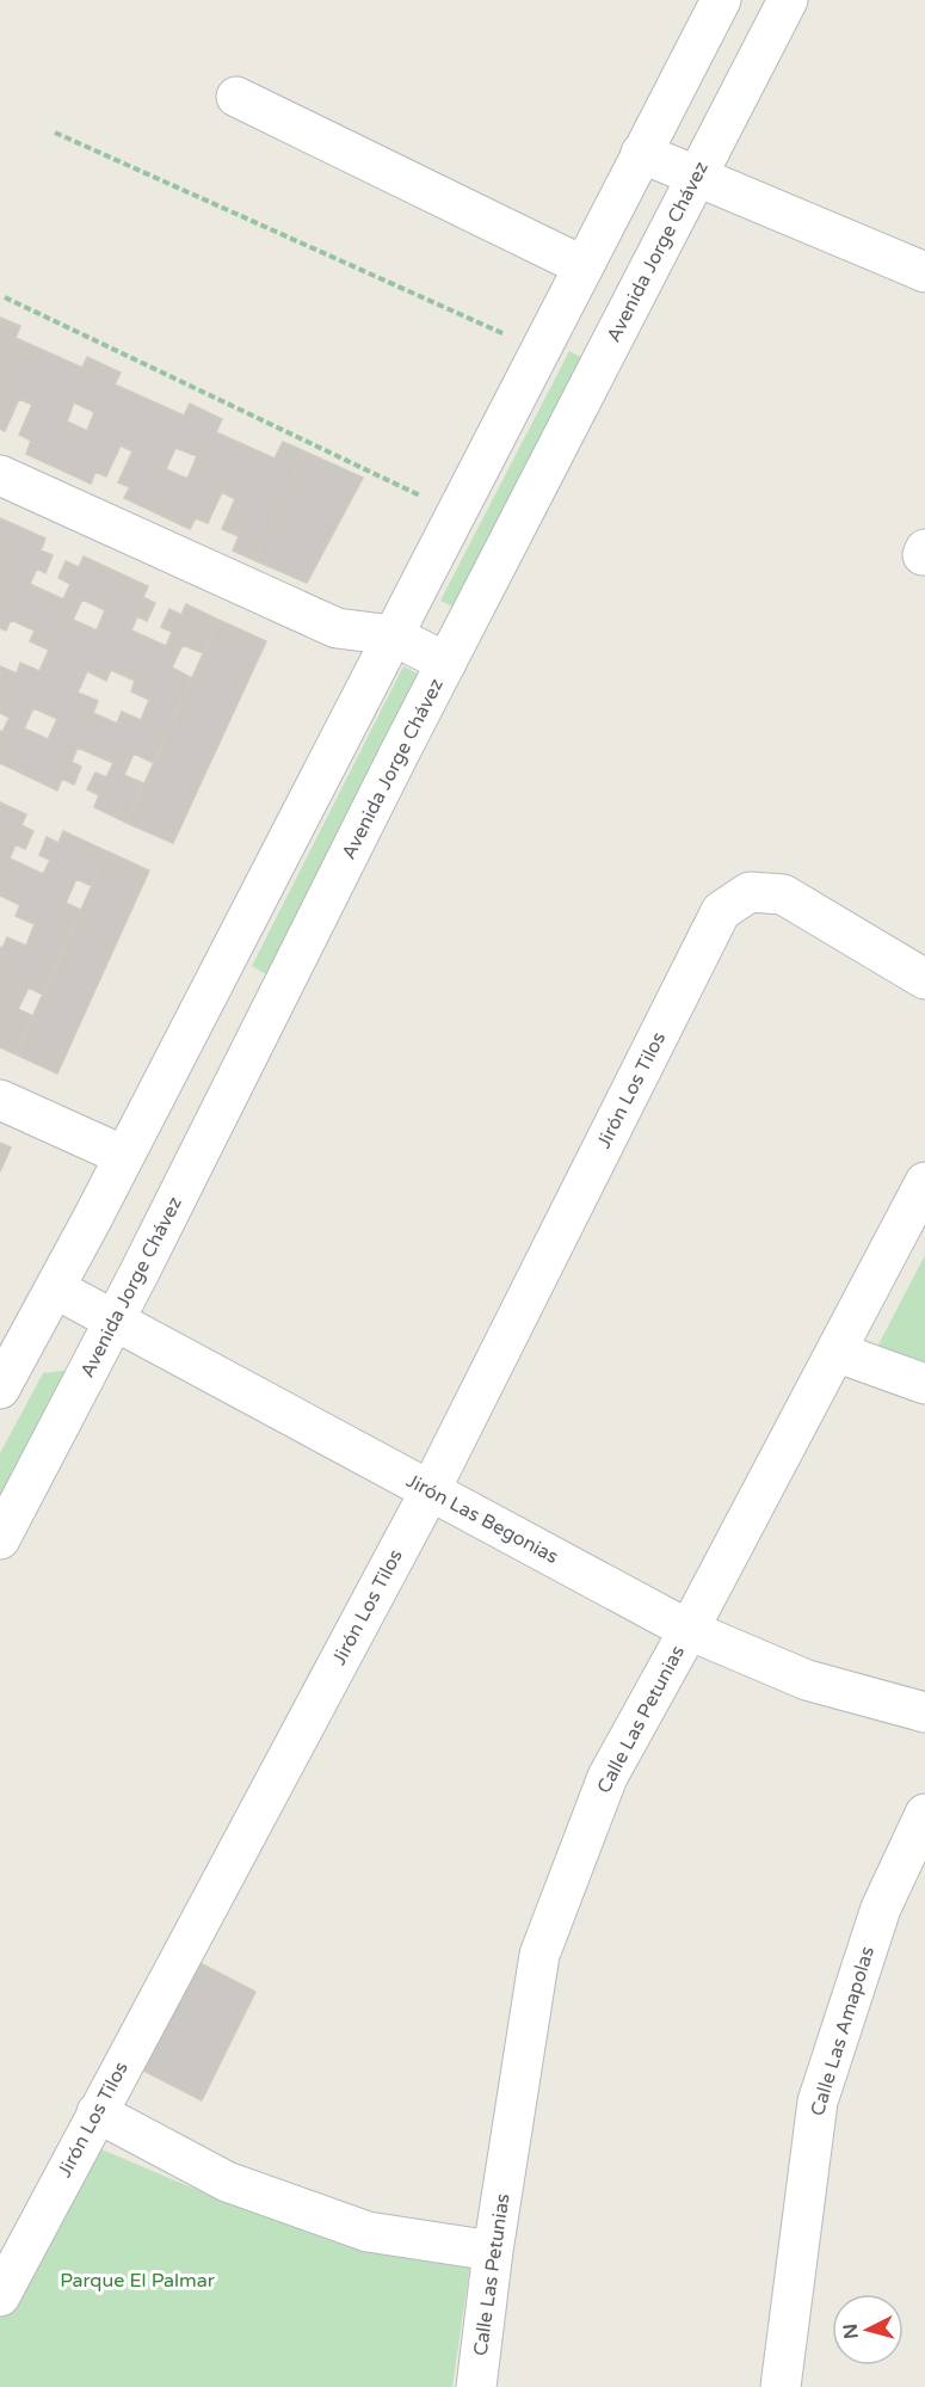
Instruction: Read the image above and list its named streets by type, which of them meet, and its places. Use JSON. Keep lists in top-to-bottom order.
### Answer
{
  "streets": {
    "street": [
      "Avenida Jorge Chávez",
      "Jirón Los Tilos",
      "Jirón Las Begonias",
      "Calle Las Petunias",
      "Calle Las Amapolas"
    ]
  },
  "crossings": [
    ["Avenida Jorge Chávez", "Jirón Las Begonias"],
    ["Jirón Los Tilos", "Jirón Las Begonias"],
    ["Jirón Las Begonias", "Calle Las Petunias"]
  ],
  "parks": ["Parque El Palmar"],
  "north": "left"
}
